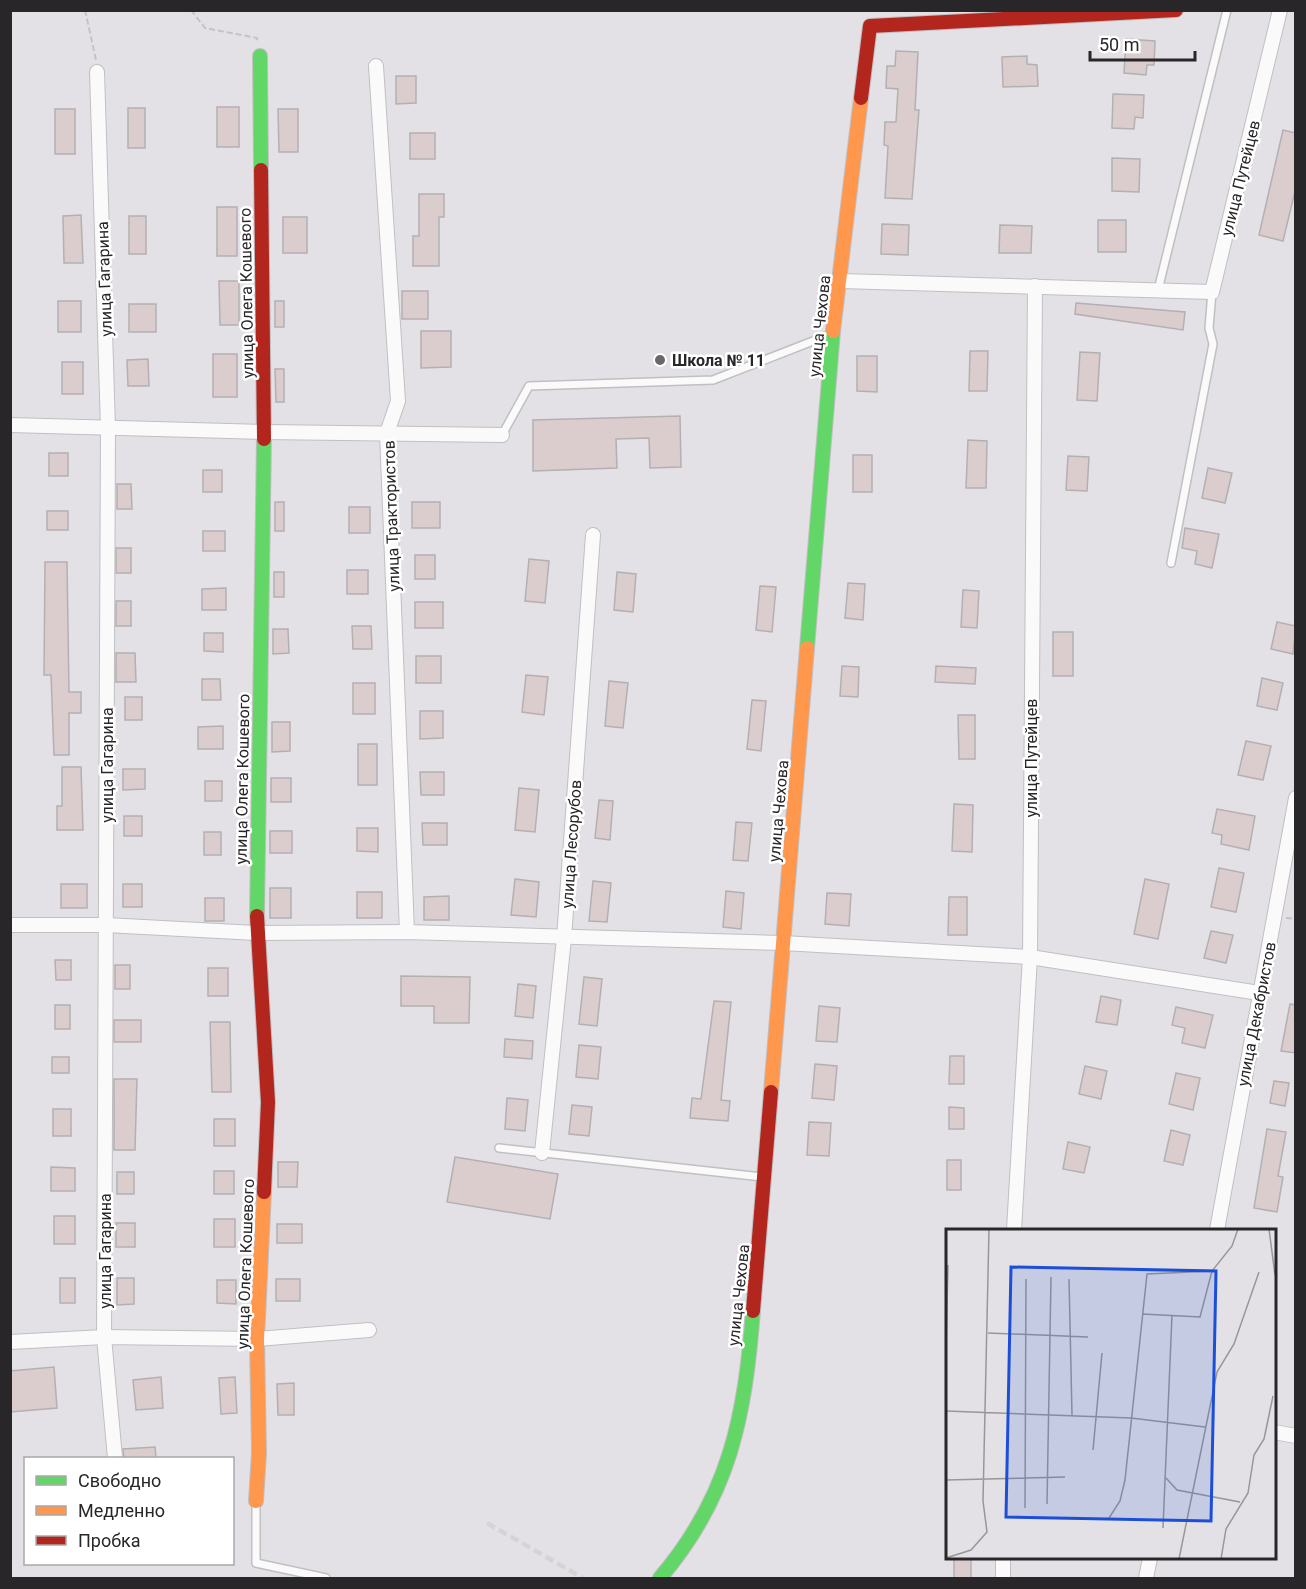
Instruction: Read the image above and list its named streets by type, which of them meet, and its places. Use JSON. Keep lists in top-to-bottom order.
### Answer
{
  "streets": {
    "street": [
      "улица Путейцев",
      "улица Гагарина",
      "улица Олега Кошевого",
      "улица Чехова",
      "улица Трактористов",
      "улица Лесорубов",
      "улица Декабристов"
    ]
  },
  "places": ["Школа № 11"],
  "legend": ["Свободно", "Медленно", "Пробка"],
  "scale_bar": "50 m"
}
